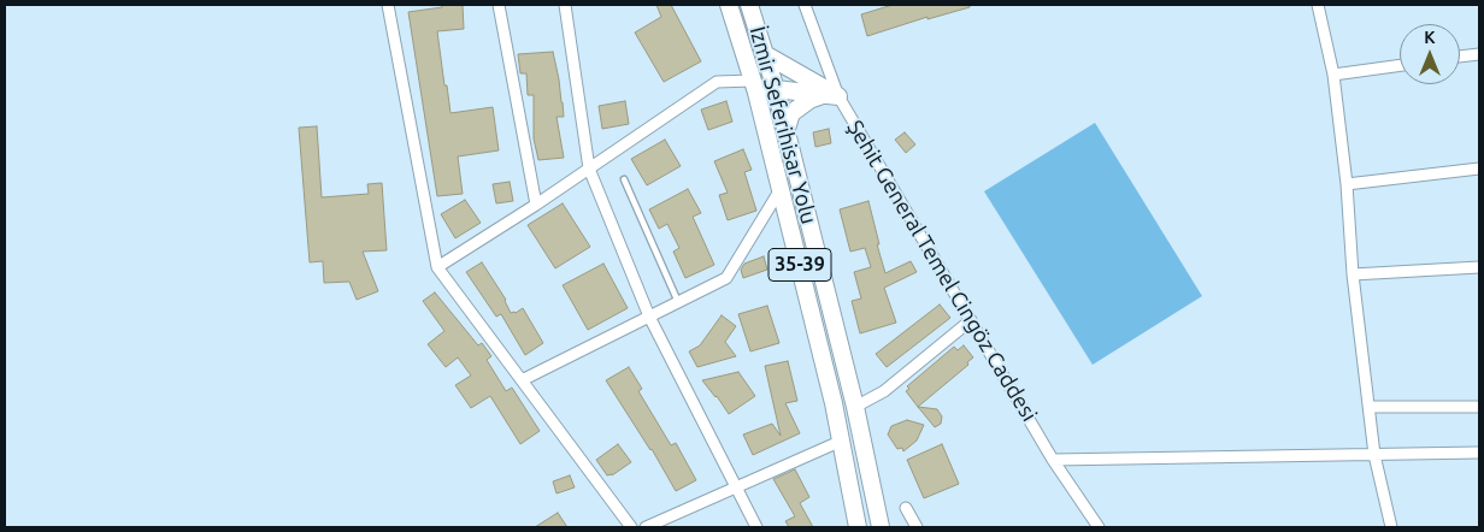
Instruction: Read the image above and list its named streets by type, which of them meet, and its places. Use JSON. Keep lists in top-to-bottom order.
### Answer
{
  "streets": {
    "main road": ["İzmir Seferihisar Yolu", "35-39"],
    "street": ["Şehit General Temel Cingöz Caddesi"]
  },
  "north": "top"
}
